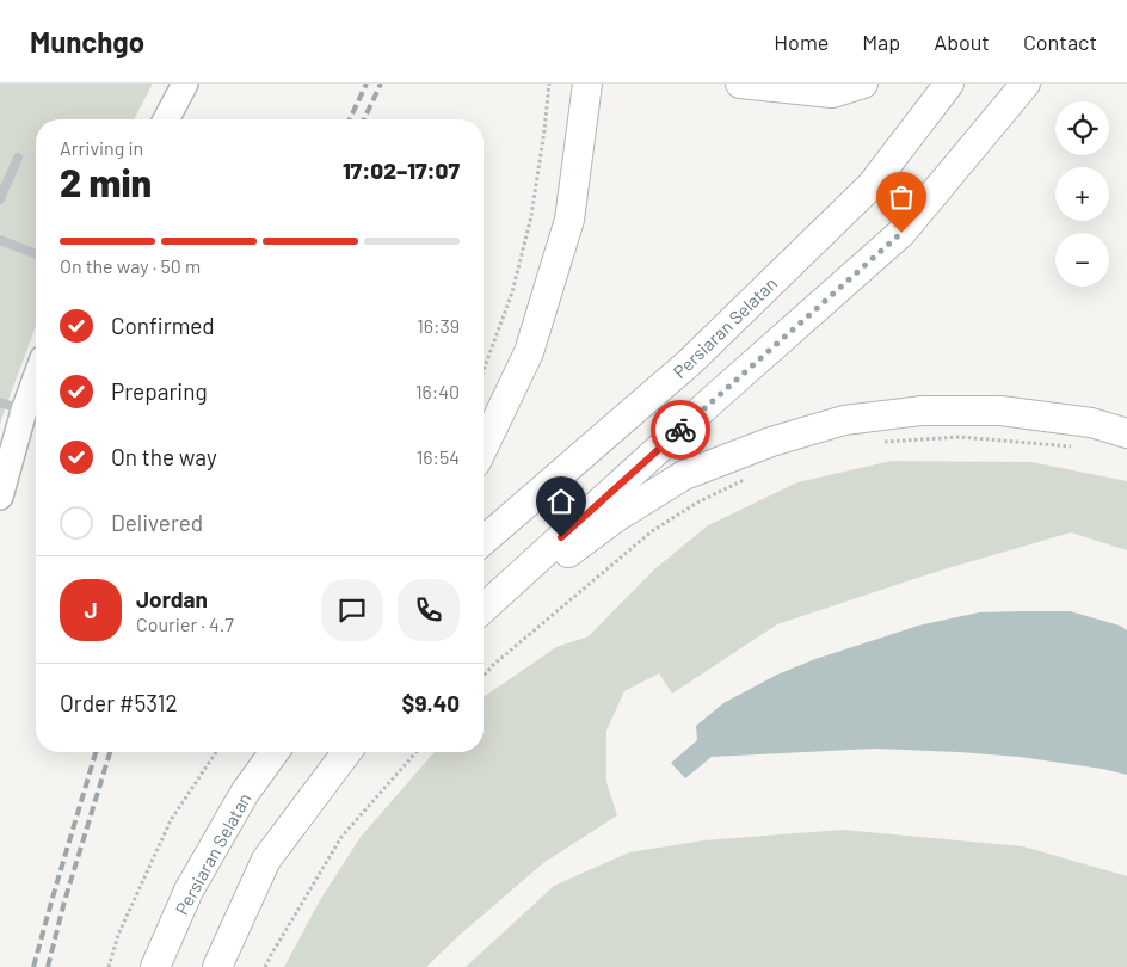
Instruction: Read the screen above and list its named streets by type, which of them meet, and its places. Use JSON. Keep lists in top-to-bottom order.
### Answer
{
  "streets": {
    "main road": ["Persiaran Selatan"]
  },
  "page": {
    "header": "Munchgo",
    "nav": [
      "Home",
      "Map",
      "About",
      "Contact"
    ],
    "map_buttons": ["+", "−"],
    "heading": ["2 min", "Arriving in", "17:02–17:07"],
    "panel": [
      "Jordan",
      "Courier · 4.7",
      "Order #5312",
      "$9.40"
    ],
    "bar": "On the way · 50 m",
    "list": [
      ["Confirmed", "16:39"],
      ["Preparing", "16:40"],
      ["On the way", "16:54"],
      "Delivered"
    ],
    "round": "J"
  }
}
